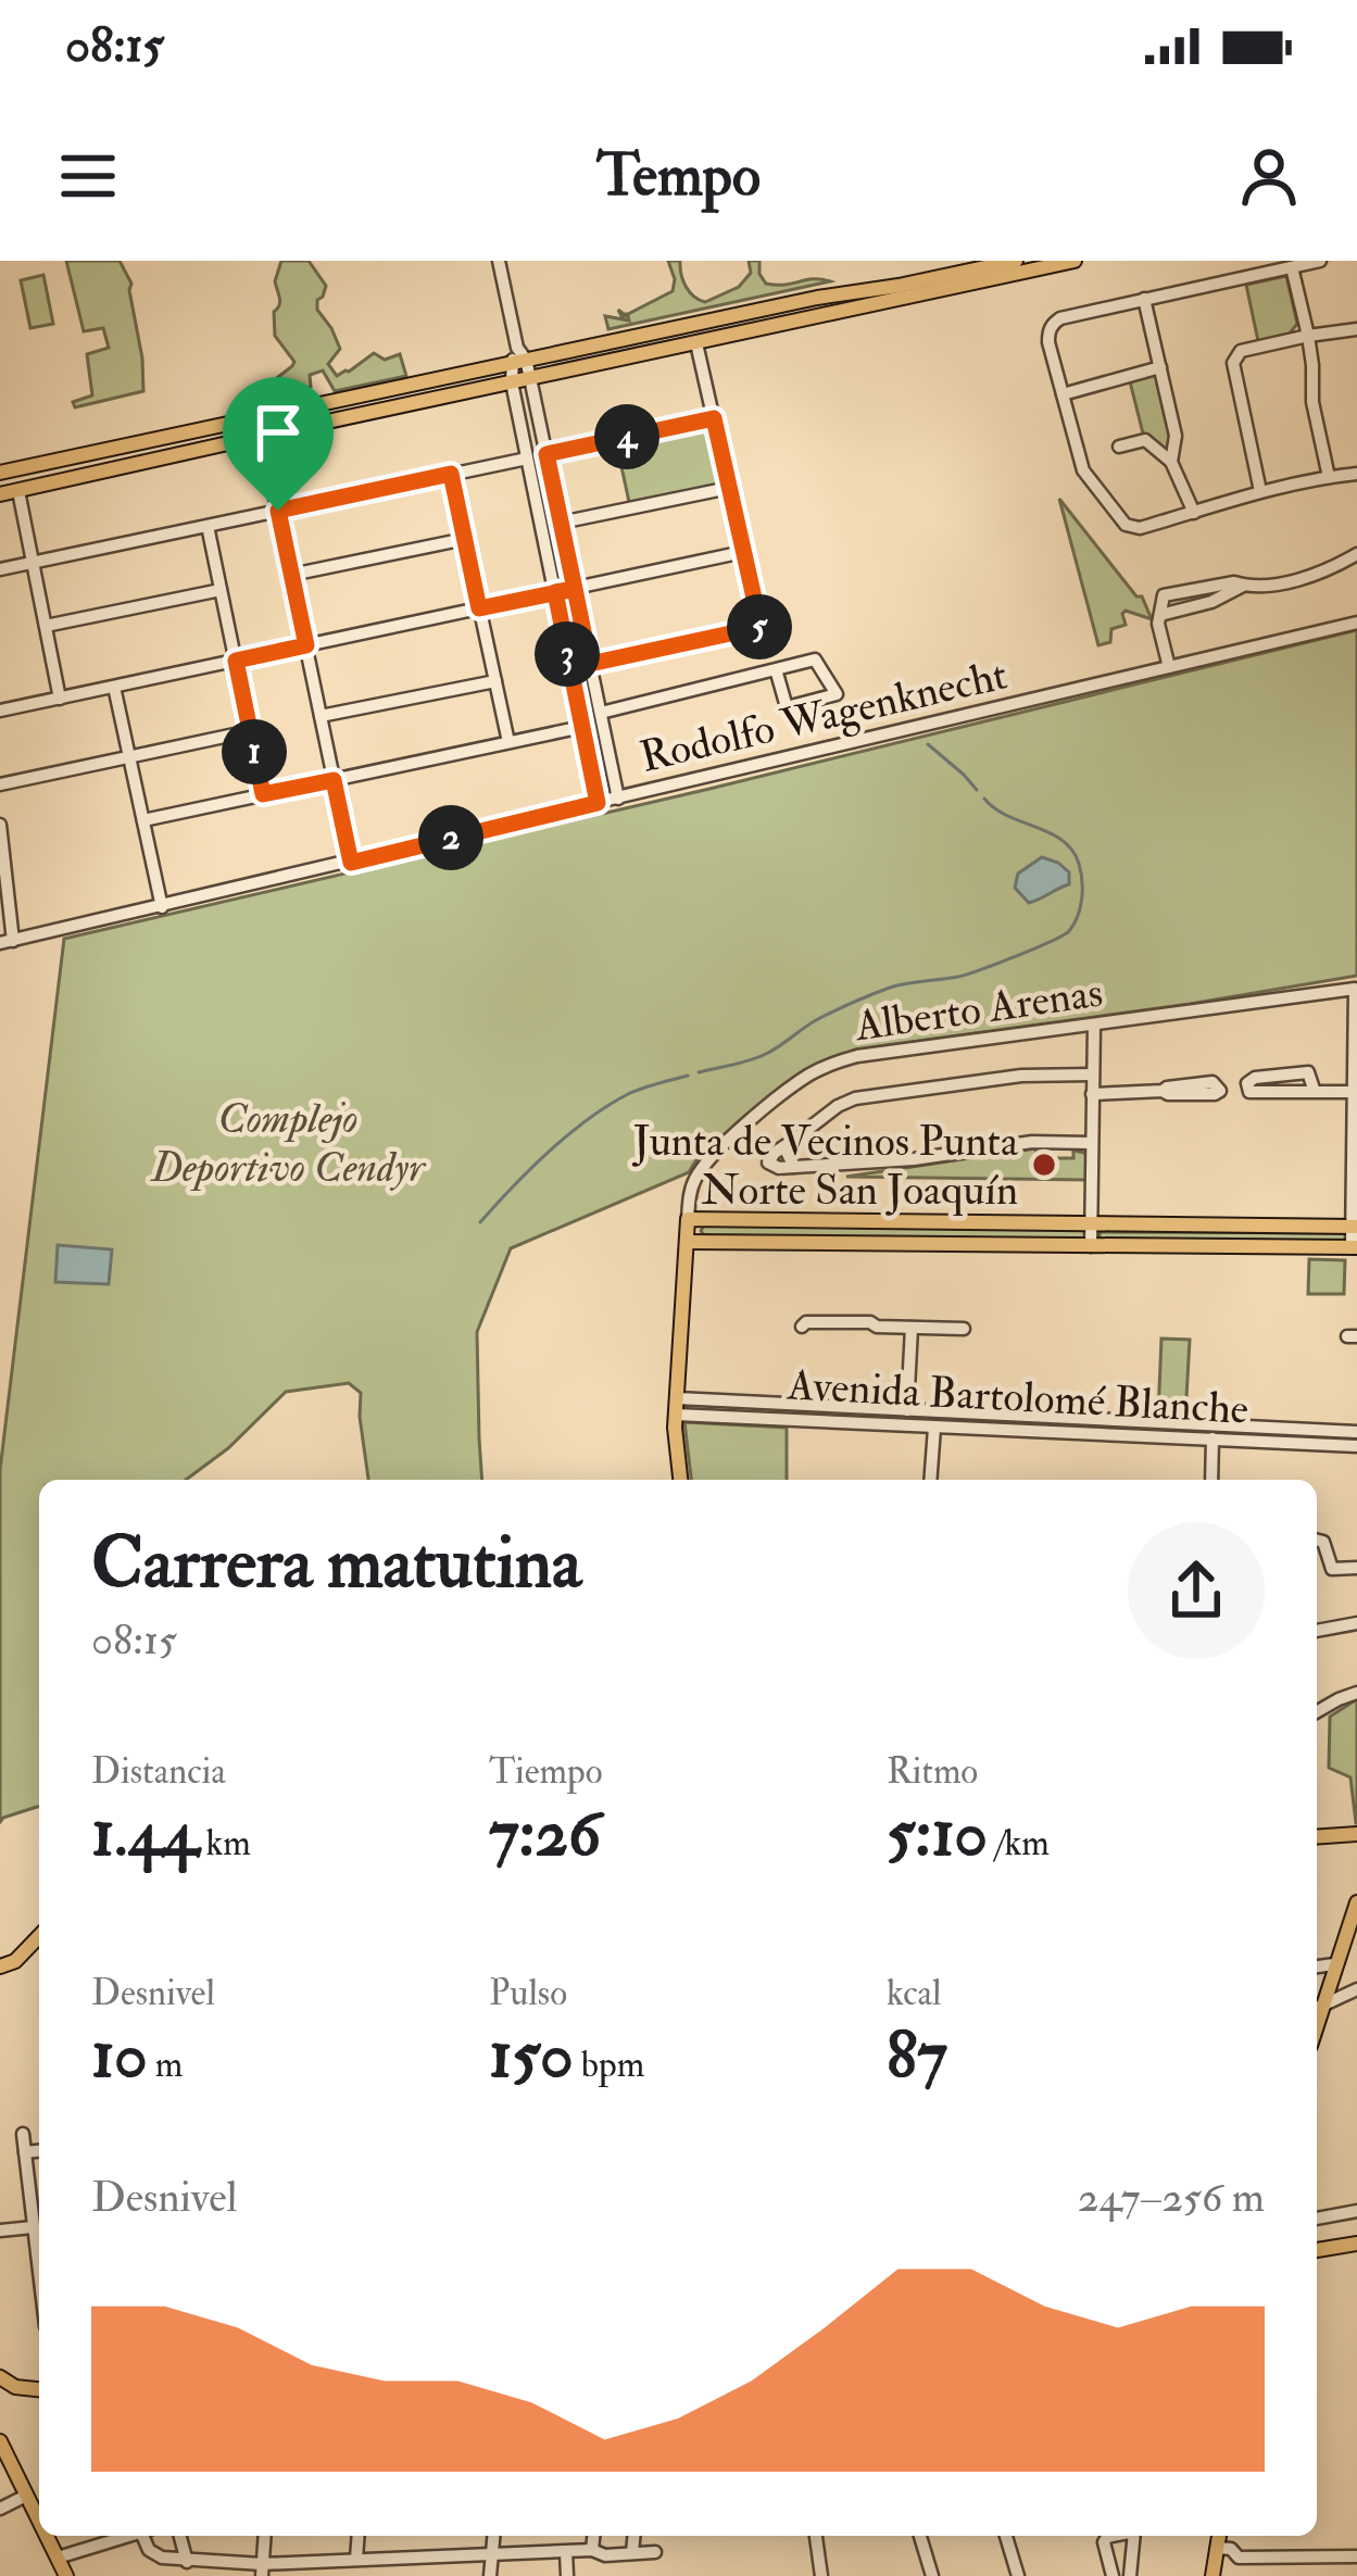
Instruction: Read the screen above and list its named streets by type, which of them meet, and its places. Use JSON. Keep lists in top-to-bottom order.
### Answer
{
  "streets": {
    "street": ["Rodolfo Wagenknecht", "Alberto Arenas", "Avenida Bartolomé Blanche"]
  },
  "parks": ["Complejo Deportivo Cendyr"],
  "places": ["Junta de Vecinos Punta Norte San Joaquín"],
  "page": {
    "status": "08:15",
    "header": "Tempo",
    "pins": [
      "4",
      "5",
      "3",
      "1",
      "2"
    ],
    "heading": ["Carrera matutina", "08:15"],
    "stats": [
      ["Distancia", "1.44 km"],
      ["Tiempo", "7:26"],
      ["Ritmo", "5:10 /km"],
      ["Desnivel", "10 m"],
      ["Pulso", "150 bpm"],
      ["kcal", "87"]
    ],
    "chart": ["Desnivel", "247–256 m"]
  }
}
